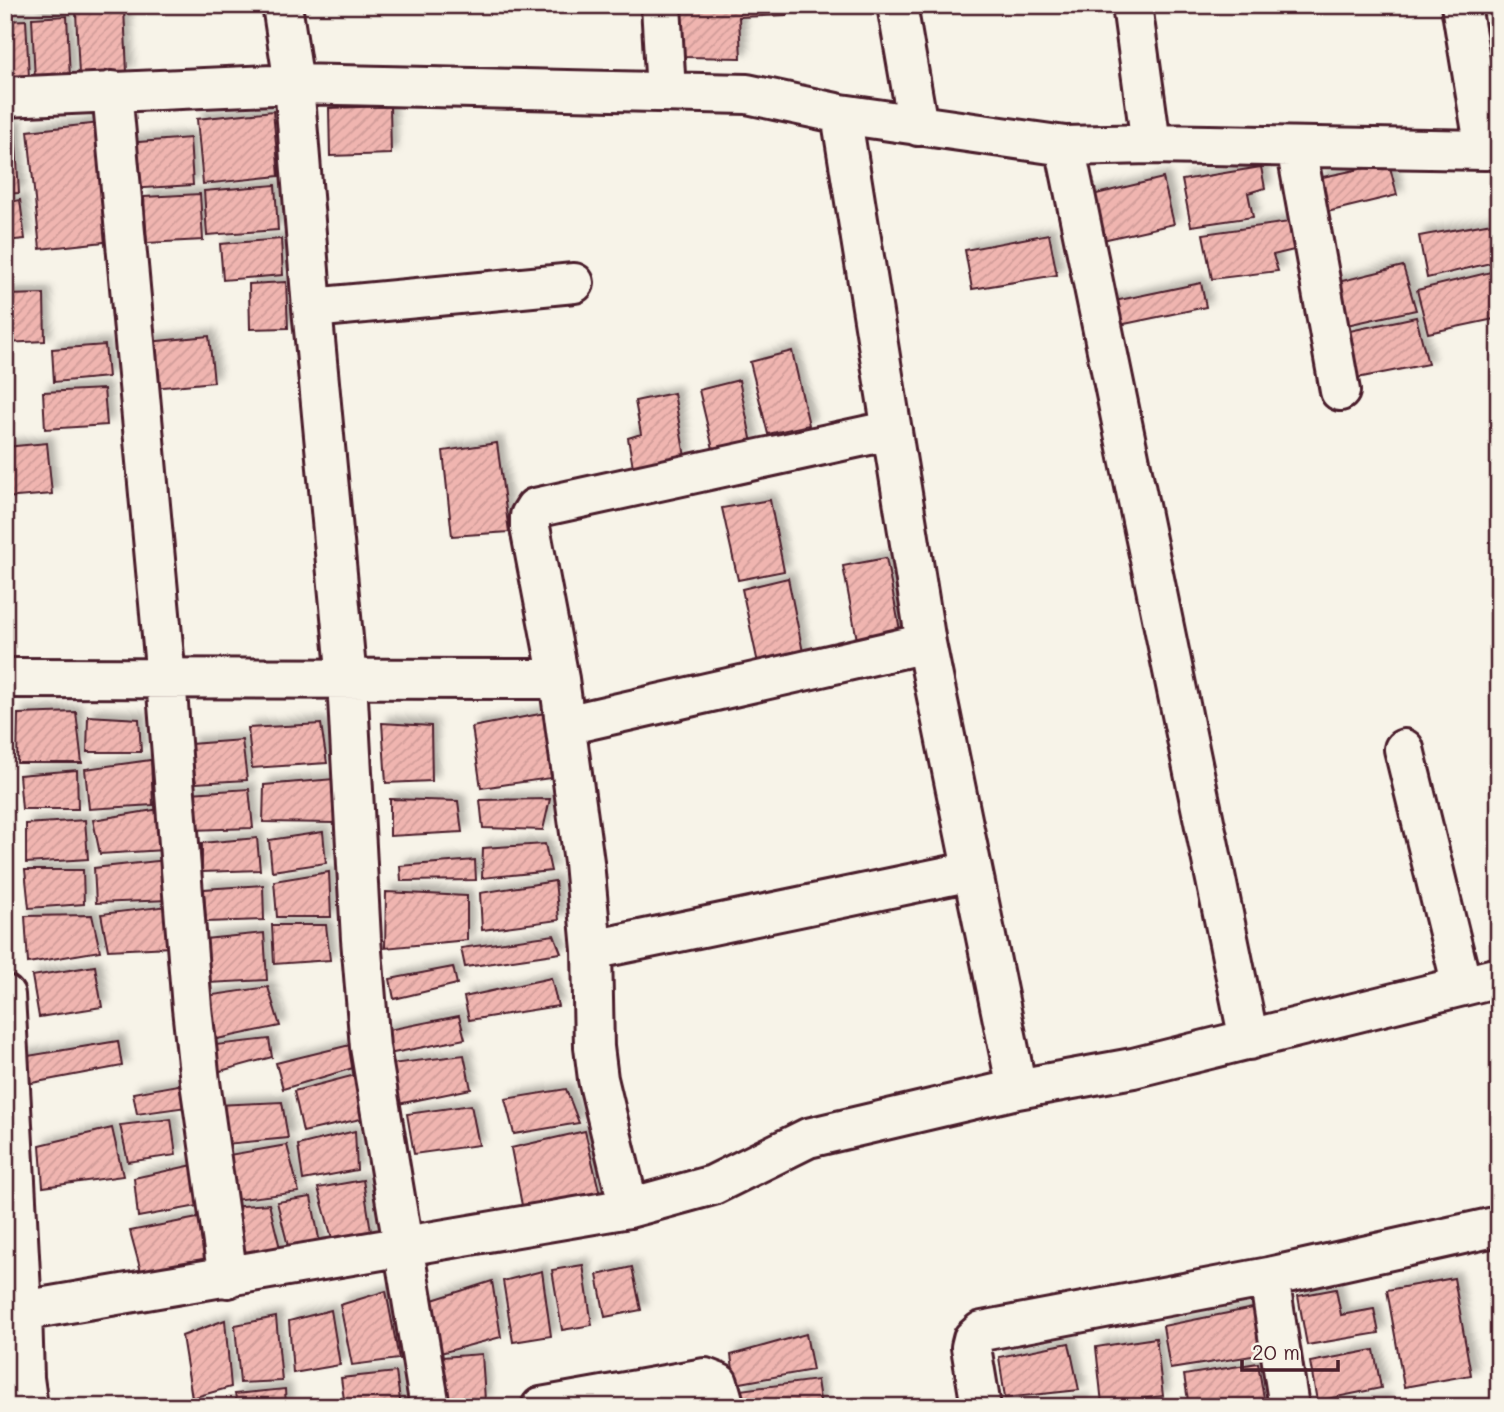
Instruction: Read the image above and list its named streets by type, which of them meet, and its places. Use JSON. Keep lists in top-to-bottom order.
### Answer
{
  "scale_bar": "20 m"
}
